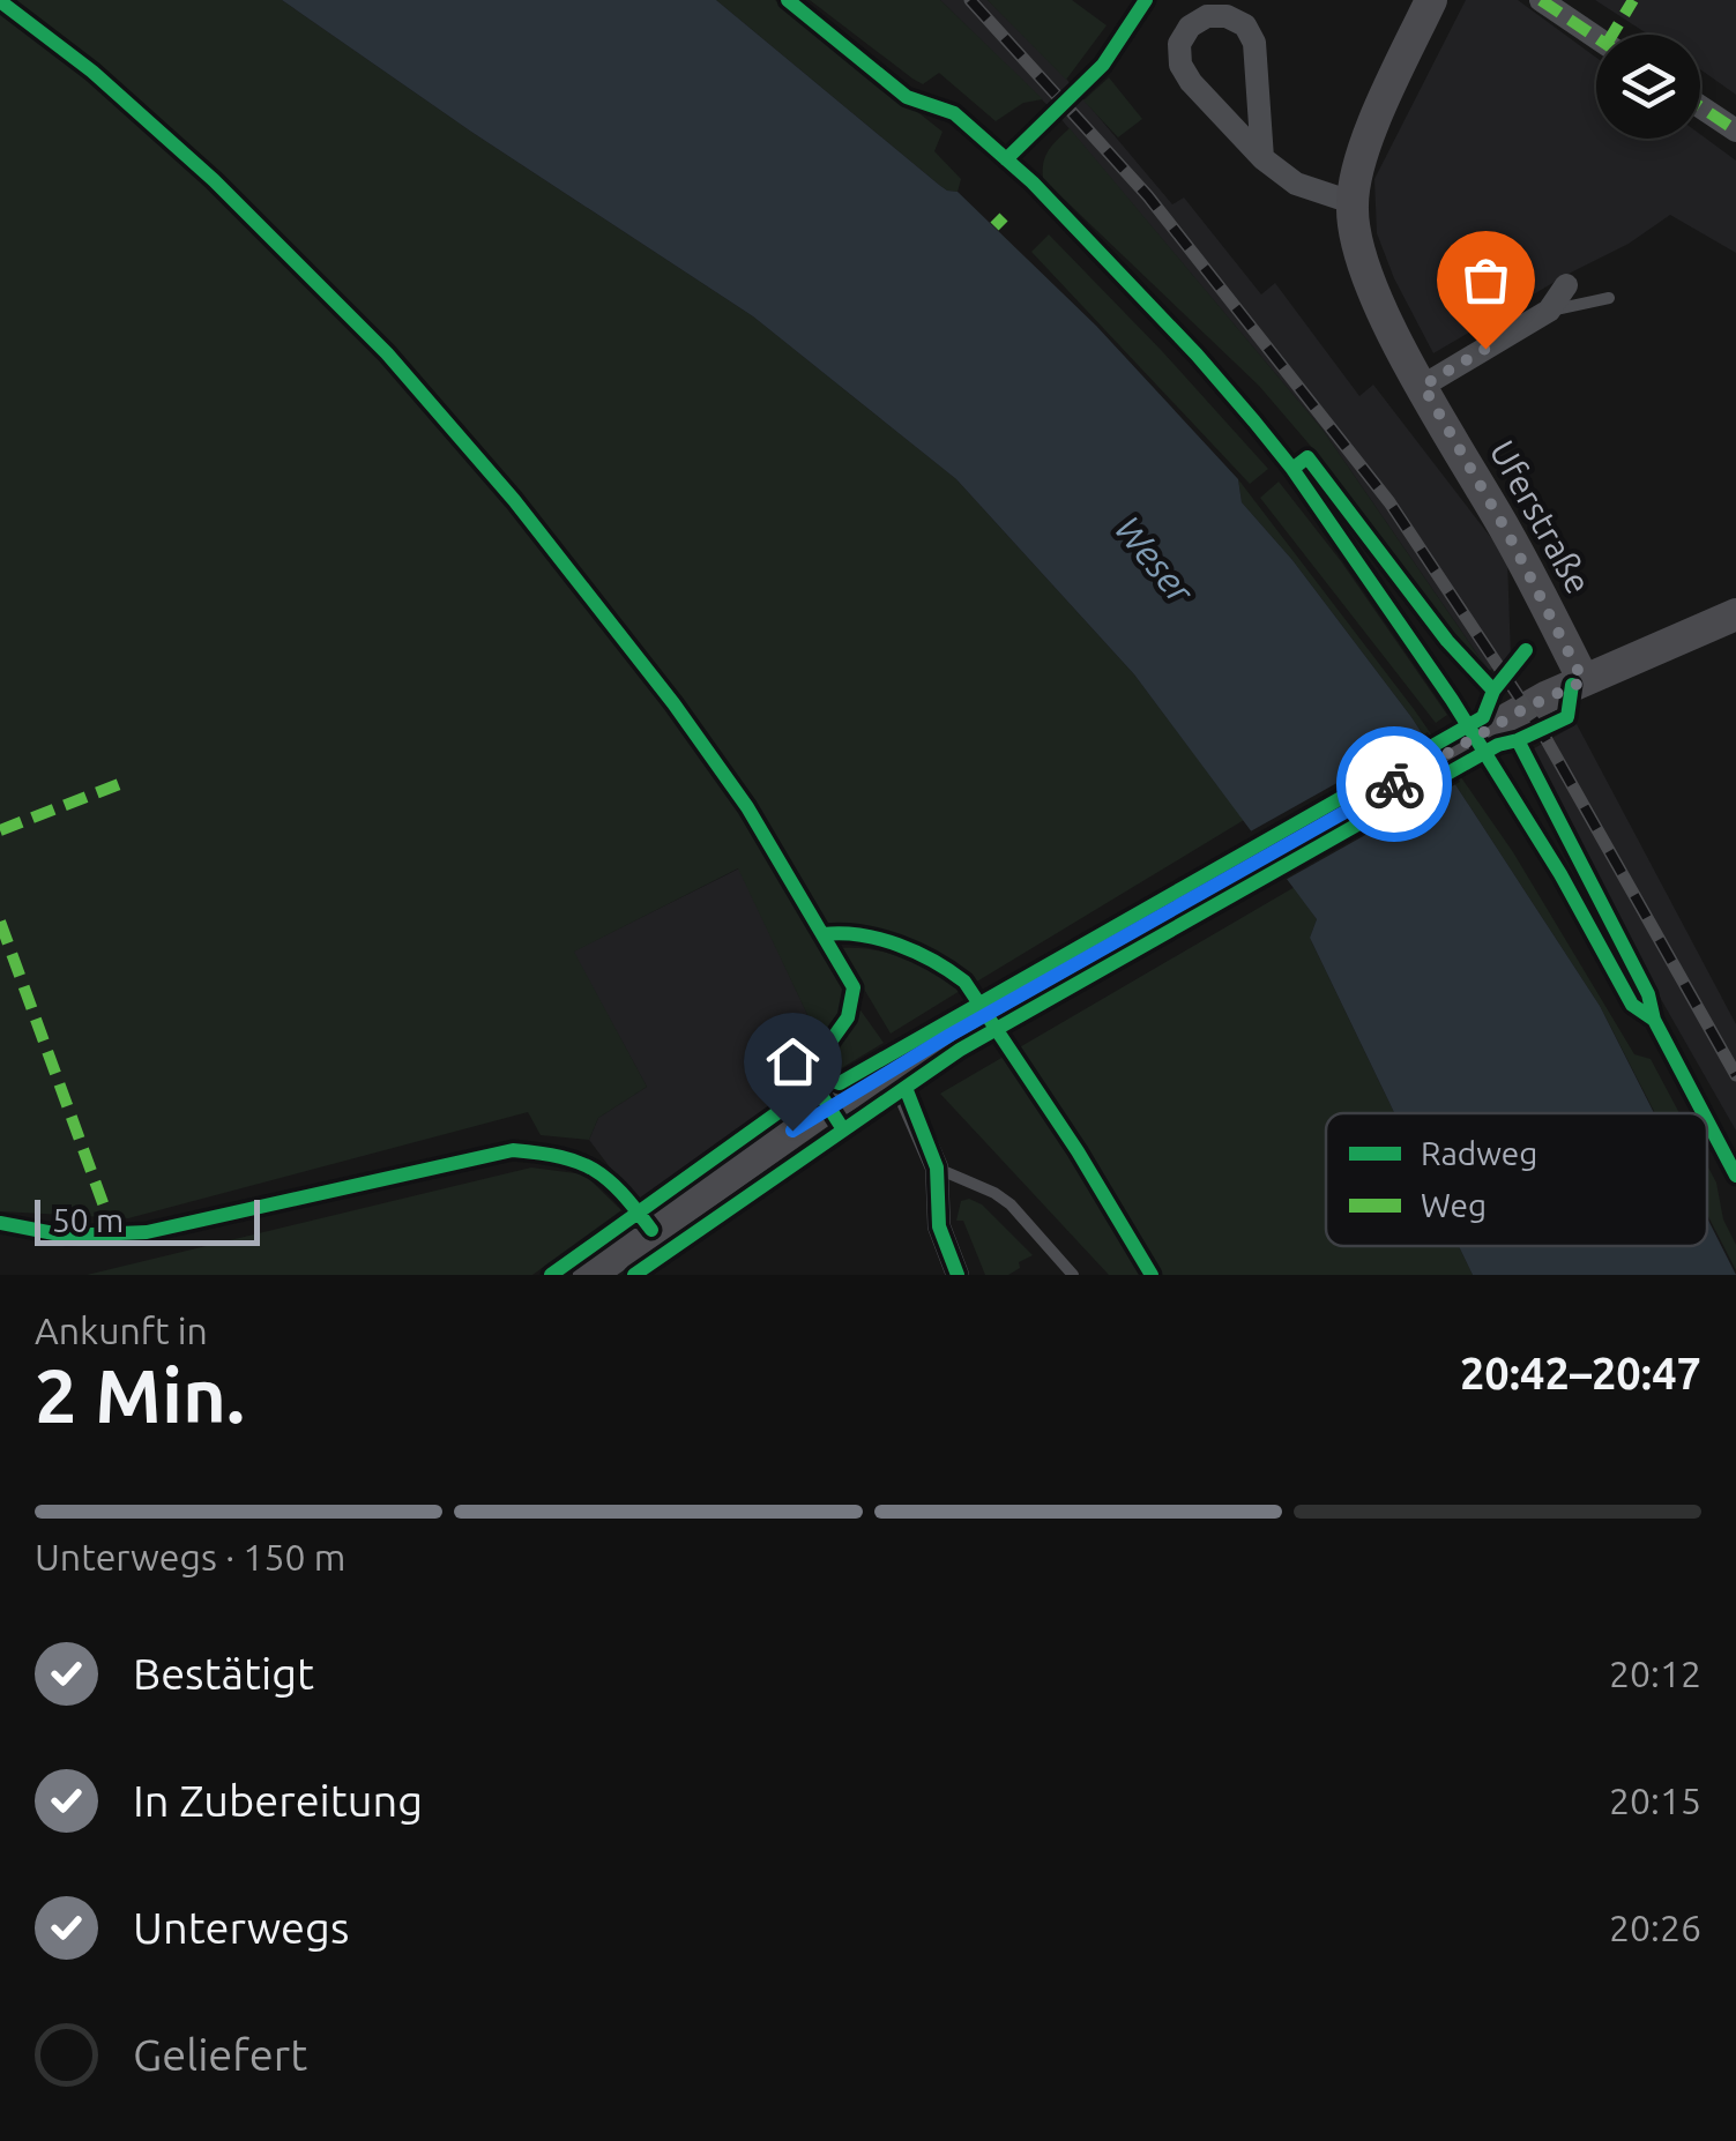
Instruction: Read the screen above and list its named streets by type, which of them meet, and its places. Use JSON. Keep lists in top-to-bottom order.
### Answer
{
  "streets": {
    "main road": ["Uferstraße"]
  },
  "water": ["Weser"],
  "legend": ["Radweg", "Weg"],
  "scale_bar": "50 m",
  "page": {
    "scale": "50 m",
    "heading": ["2 Min.", "Ankunft in", "20:42–20:47"],
    "bar": "Unterwegs · 150 m",
    "list": [
      ["Bestätigt", "20:12"],
      ["In Zubereitung", "20:15"],
      ["Unterwegs", "20:26"],
      "Geliefert"
    ]
  }
}
